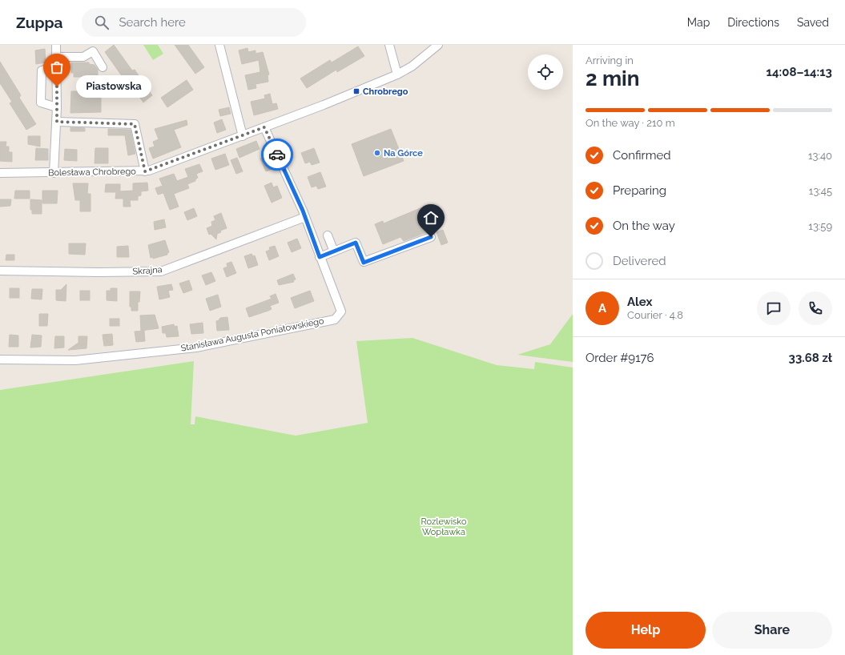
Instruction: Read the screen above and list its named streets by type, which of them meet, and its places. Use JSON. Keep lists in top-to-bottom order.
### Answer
{
  "streets": {
    "street": ["Bolesława Chrobrego", "Skrajna", "Stanisława Augusta Poniatowskiego"]
  },
  "crossings": [
    ["Bolesława Chrobrego", "Stanisława Augusta Poniatowskiego"],
    ["Skrajna", "Stanisława Augusta Poniatowskiego"]
  ],
  "parks": ["Rozlewisko Wopławka"],
  "places": {
    "other": ["Piastowska", "Na Górce"],
    "transit": ["Chrobrego"]
  },
  "page": {
    "header": "Zuppa",
    "search": "Search here",
    "nav": ["Map", "Directions", "Saved"],
    "heading": ["2 min", "Arriving in", "14:08–14:13"],
    "panel": [
      "Alex",
      "Courier · 4.8",
      "Order #9176",
      "33.68 zł"
    ],
    "bubble": "Piastowska",
    "bar": "On the way · 210 m",
    "list": [
      ["Confirmed", "13:40"],
      ["Preparing", "13:45"],
      ["On the way", "13:59"],
      "Delivered"
    ],
    "round": "A",
    "buttons": ["Help", "Share"]
  }
}
